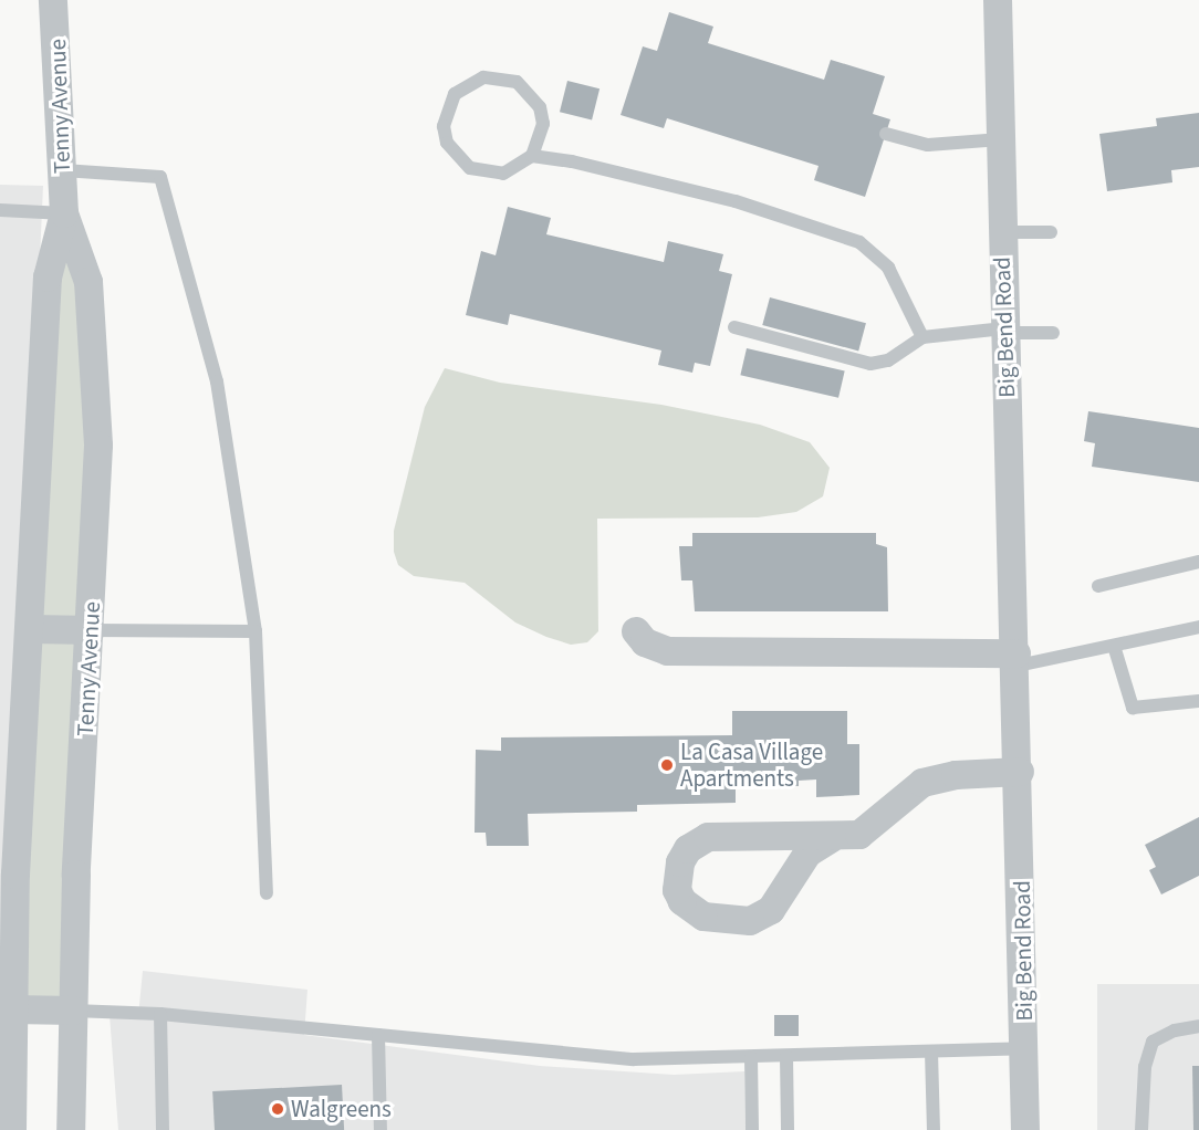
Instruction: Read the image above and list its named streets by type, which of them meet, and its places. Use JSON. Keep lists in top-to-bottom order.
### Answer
{
  "streets": {
    "street": ["Tenny Avenue", "Big Bend Road"]
  },
  "places": ["La Casa Village Apartments", "Walgreens"]
}
